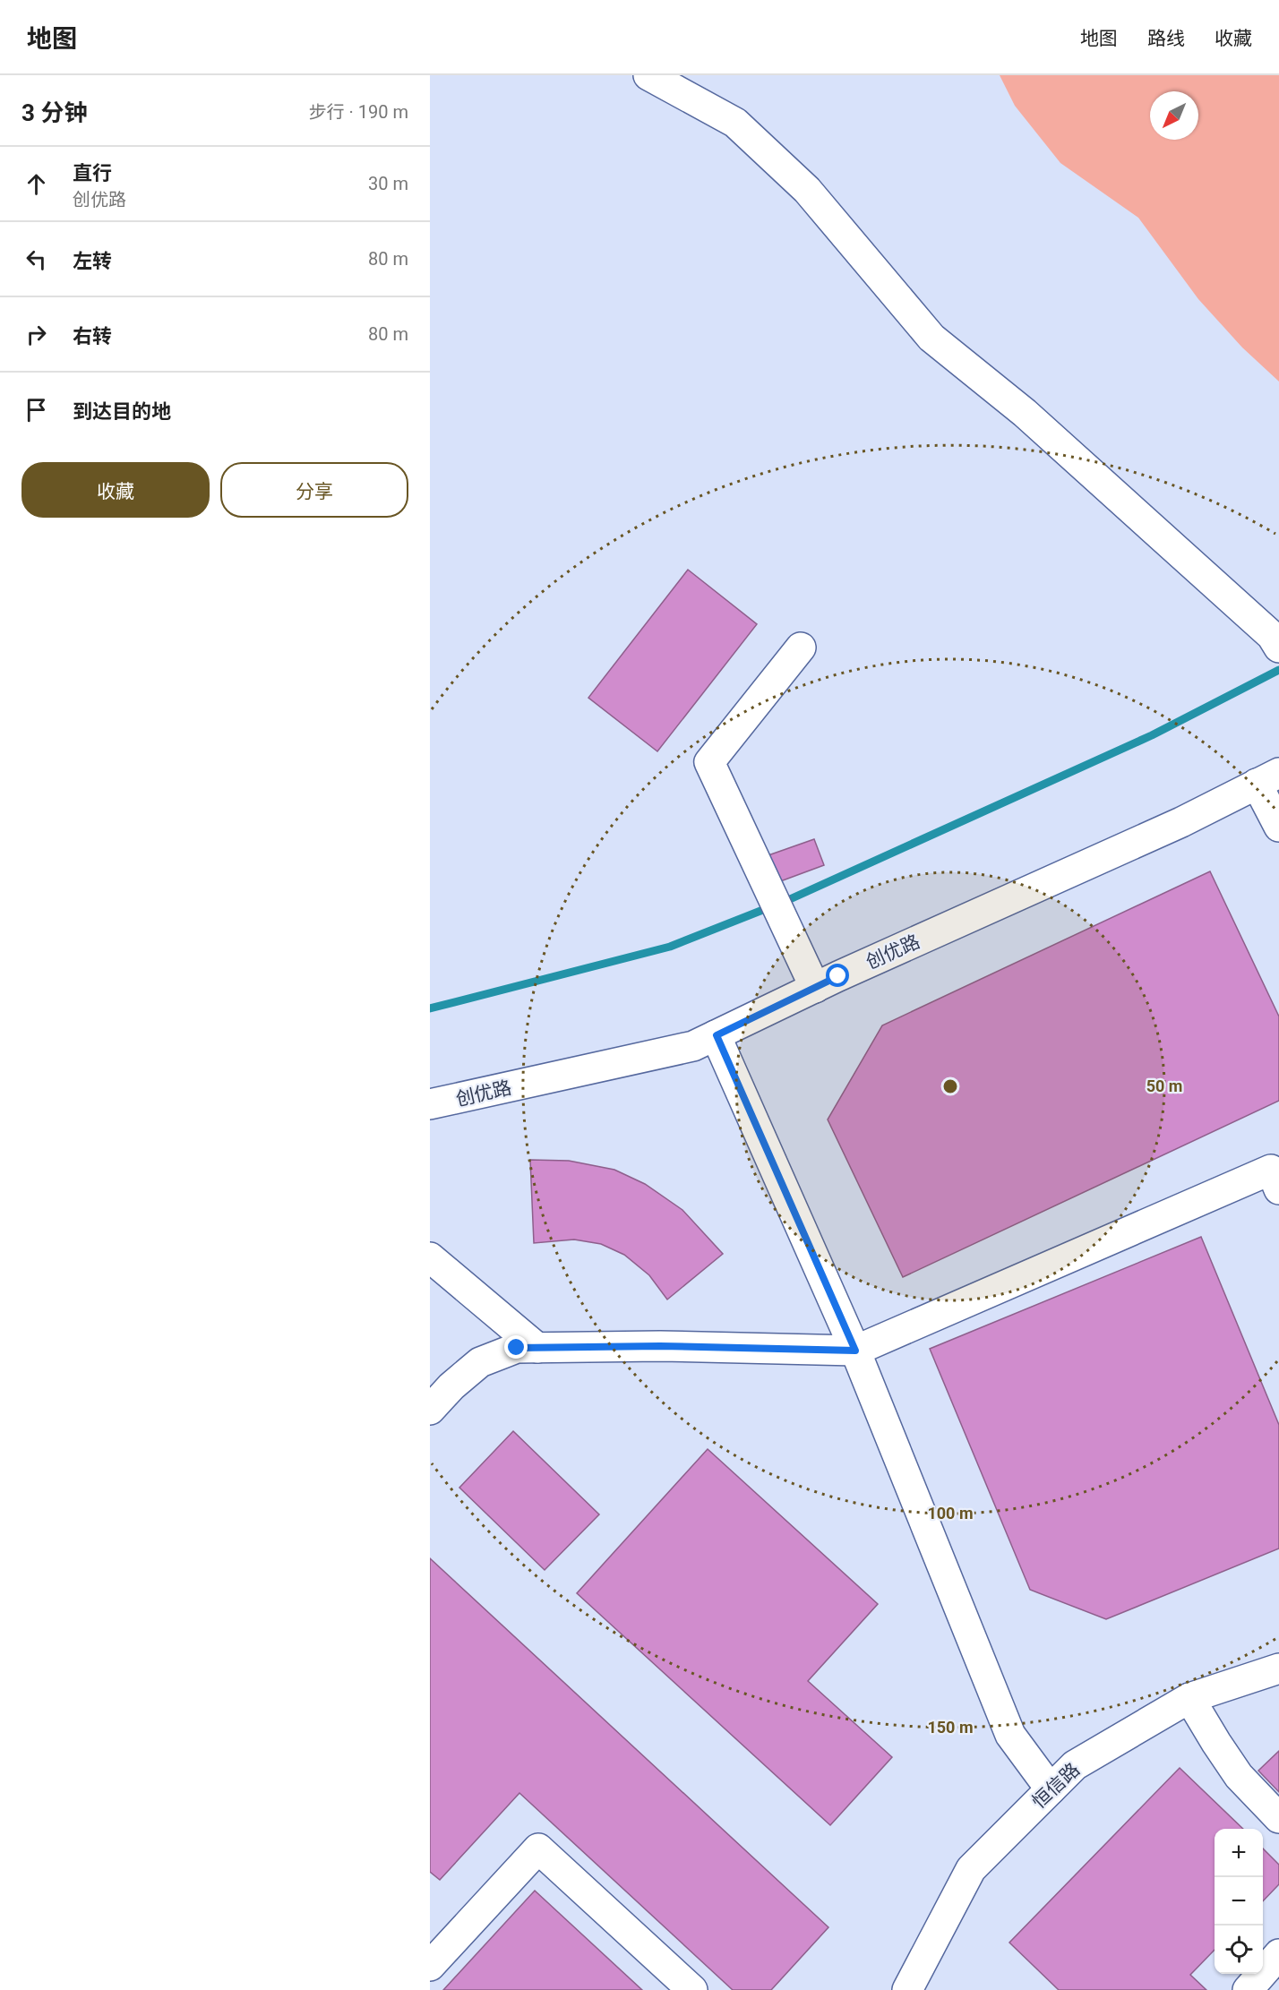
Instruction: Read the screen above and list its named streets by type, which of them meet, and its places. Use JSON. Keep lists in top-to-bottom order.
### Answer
{
  "streets": {
    "street": ["创优路", "恒信路"]
  },
  "north": "bottom left",
  "page": {
    "header": "地图",
    "nav": ["地图", "路线", "收藏"],
    "heading": ["3 分钟", "步行 · 190 m"],
    "list": [
      ["直行", "创优路", "30 m"],
      ["左转", "80 m"],
      ["右转", "80 m"],
      "到达目的地"
    ],
    "buttons": ["收藏", "分享"],
    "map_buttons": ["+", "−"]
  },
  "rings": ["50 m", "100 m", "150 m"]
}
